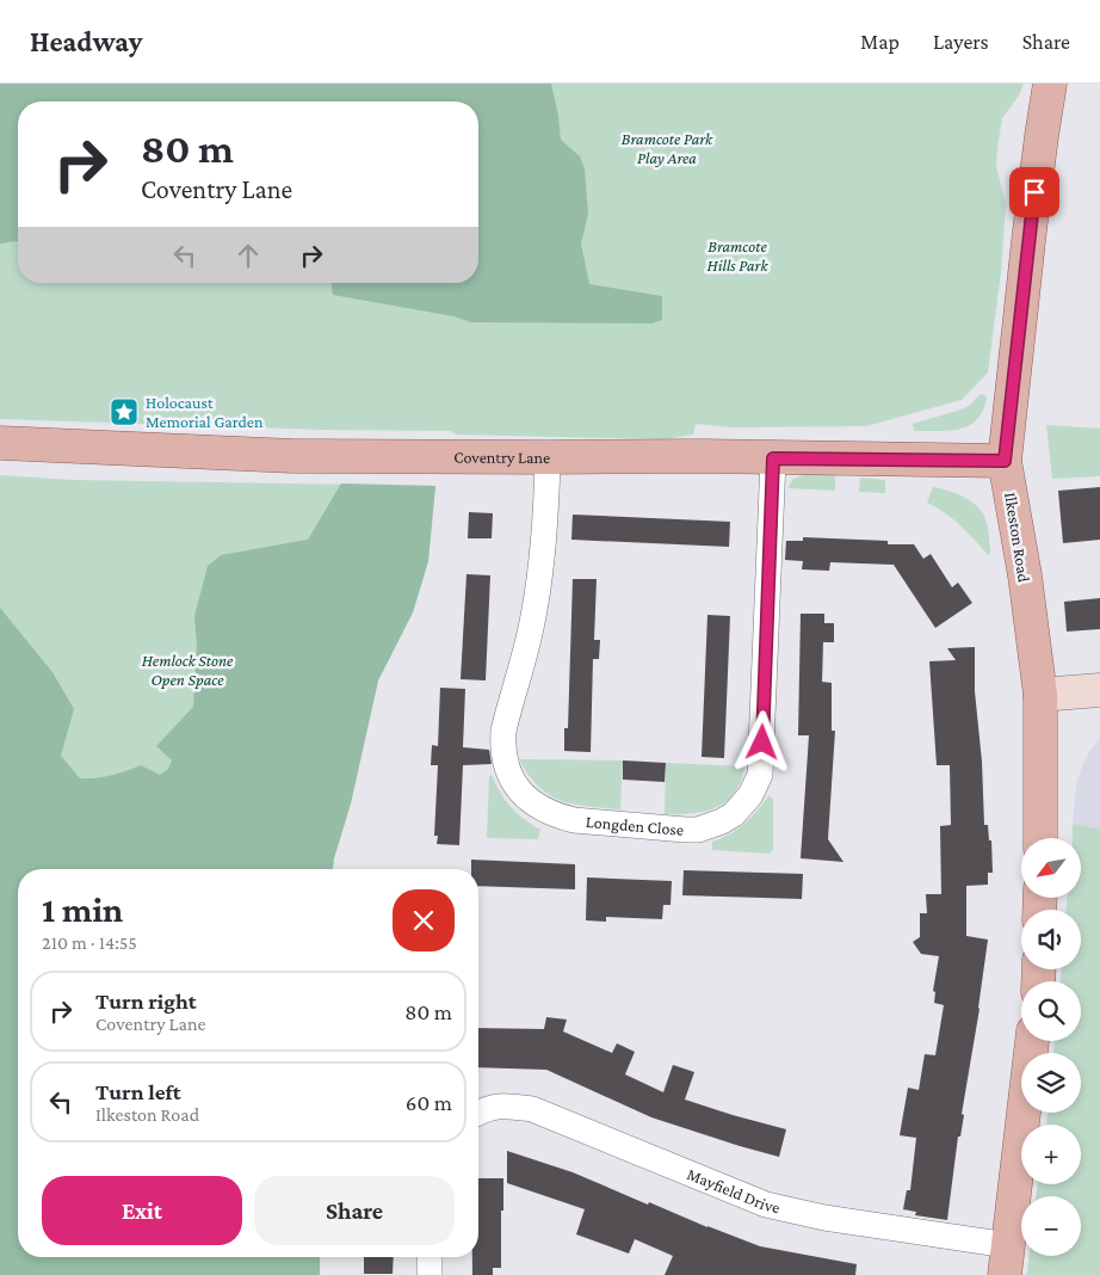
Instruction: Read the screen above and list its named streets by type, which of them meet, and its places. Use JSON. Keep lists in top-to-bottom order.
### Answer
{
  "streets": {
    "main road": ["Coventry Lane", "Ilkeston Road"],
    "street": ["Longden Close", "Mayfield Drive"]
  },
  "crossings": [
    ["Coventry Lane", "Ilkeston Road"],
    ["Coventry Lane", "Longden Close"]
  ],
  "parks": ["Bramcote Park Play Area", "Bramcote Hills Park", "Hemlock Stone Open Space"],
  "places": {
    "place": ["Holocaust Memorial Garden"]
  },
  "north": "bottom left",
  "page": {
    "header": "Headway",
    "nav": ["Map", "Layers", "Share"],
    "turn": ["80 m", "Coventry Lane"],
    "map_buttons": ["+", "−"],
    "heading": ["1 min", "210 m · 14:55"],
    "list": [
      {
        "name": "Turn right",
        "note": "Coventry Lane",
        "value": "80 m"
      },
      {
        "name": "Turn left",
        "note": "Ilkeston Road",
        "value": "60 m"
      }
    ],
    "buttons": ["Exit", "Share"]
  }
}
